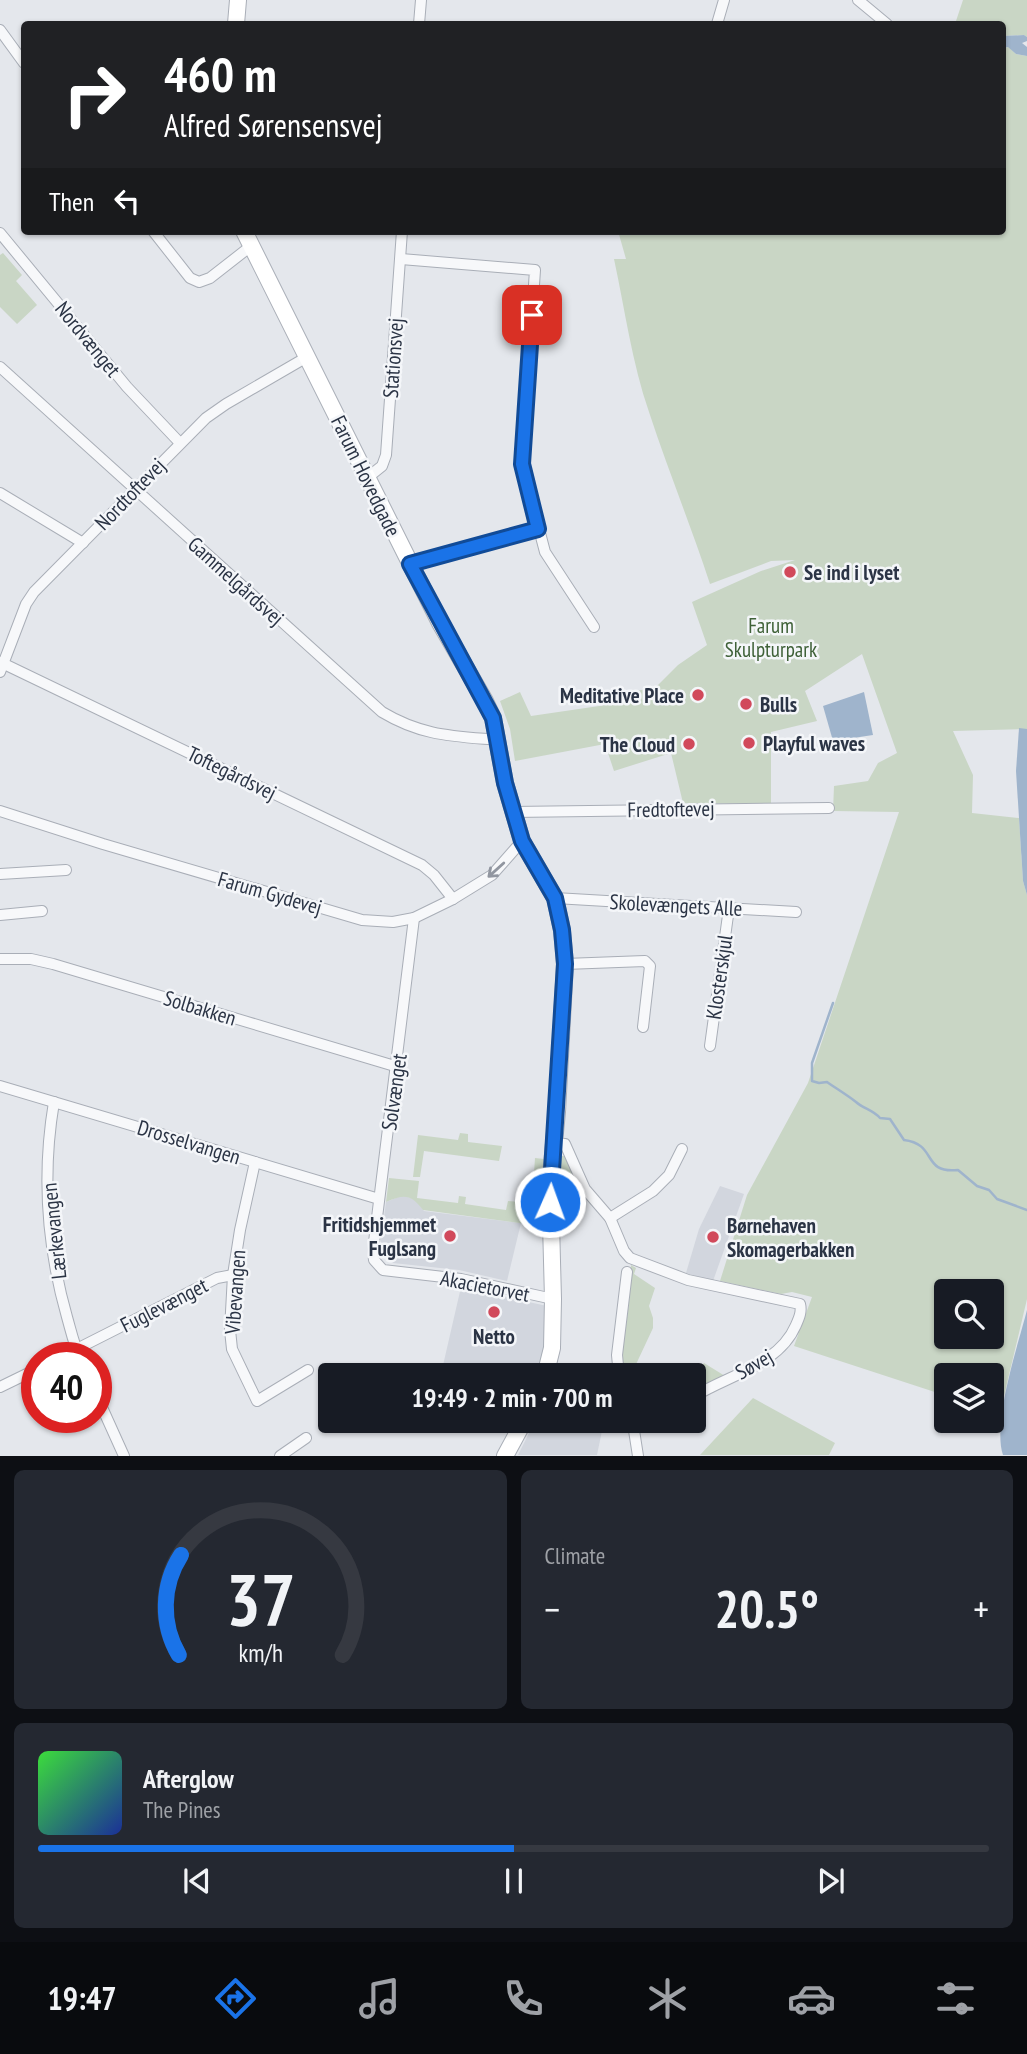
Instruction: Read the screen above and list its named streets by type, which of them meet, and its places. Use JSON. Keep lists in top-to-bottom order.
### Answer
{
  "streets": {
    "street": [
      "Nordvænget",
      "Stationsvej",
      "Farum Hovedgade",
      "Nordtoftevej",
      "Gammelgårdsvej",
      "Toftegårdsvej",
      "Fredtoftevej",
      "Farum Gydevej",
      "Skolevængets Alle",
      "Klosterskjul",
      "Solbakken",
      "Solvænget",
      "Drosselvangen",
      "Lærkevangen",
      "Akacietorvet",
      "Vibevangen",
      "Fuglevænget",
      "Søvej"
    ]
  },
  "crossings": [
    ["Nordvænget", "Nordtoftevej"],
    ["Stationsvej", "Farum Hovedgade"],
    ["Farum Hovedgade", "Nordtoftevej"],
    ["Farum Hovedgade", "Gammelgårdsvej"],
    ["Farum Hovedgade", "Fredtoftevej"],
    ["Farum Hovedgade", "Farum Gydevej"],
    ["Farum Hovedgade", "Skolevængets Alle"],
    ["Farum Hovedgade", "Akacietorvet"],
    ["Nordtoftevej", "Gammelgårdsvej"],
    ["Nordtoftevej", "Toftegårdsvej"],
    ["Toftegårdsvej", "Farum Gydevej"],
    ["Farum Gydevej", "Solvænget"],
    ["Skolevængets Alle", "Klosterskjul"],
    ["Solbakken", "Solvænget"],
    ["Solvænget", "Drosselvangen"],
    ["Solvænget", "Akacietorvet"],
    ["Drosselvangen", "Lærkevangen"],
    ["Drosselvangen", "Vibevangen"],
    ["Vibevangen", "Fuglevænget"]
  ],
  "parks": ["Farum Skulpturpark"],
  "places": [
    "Se ind i lyset",
    "Meditative Place",
    "Bulls",
    "Playful waves",
    "The Cloud",
    "Fritidshjemmet Fuglsang",
    "Børnehaven Skomagerbakken",
    "Netto"
  ],
  "page": {
    "turn": ["460 m", "Alfred Sørensensvej"],
    "then": "Then",
    "limit": "40",
    "trip": "19:49 · 2 min · 700 m",
    "tile": "Climate",
    "heat": ["−", "20.5°", "+"],
    "song": ["Afterglow", "The Pines"],
    "tabs": "19:47",
    "gauge": ["37", "km/h"]
  }
}
